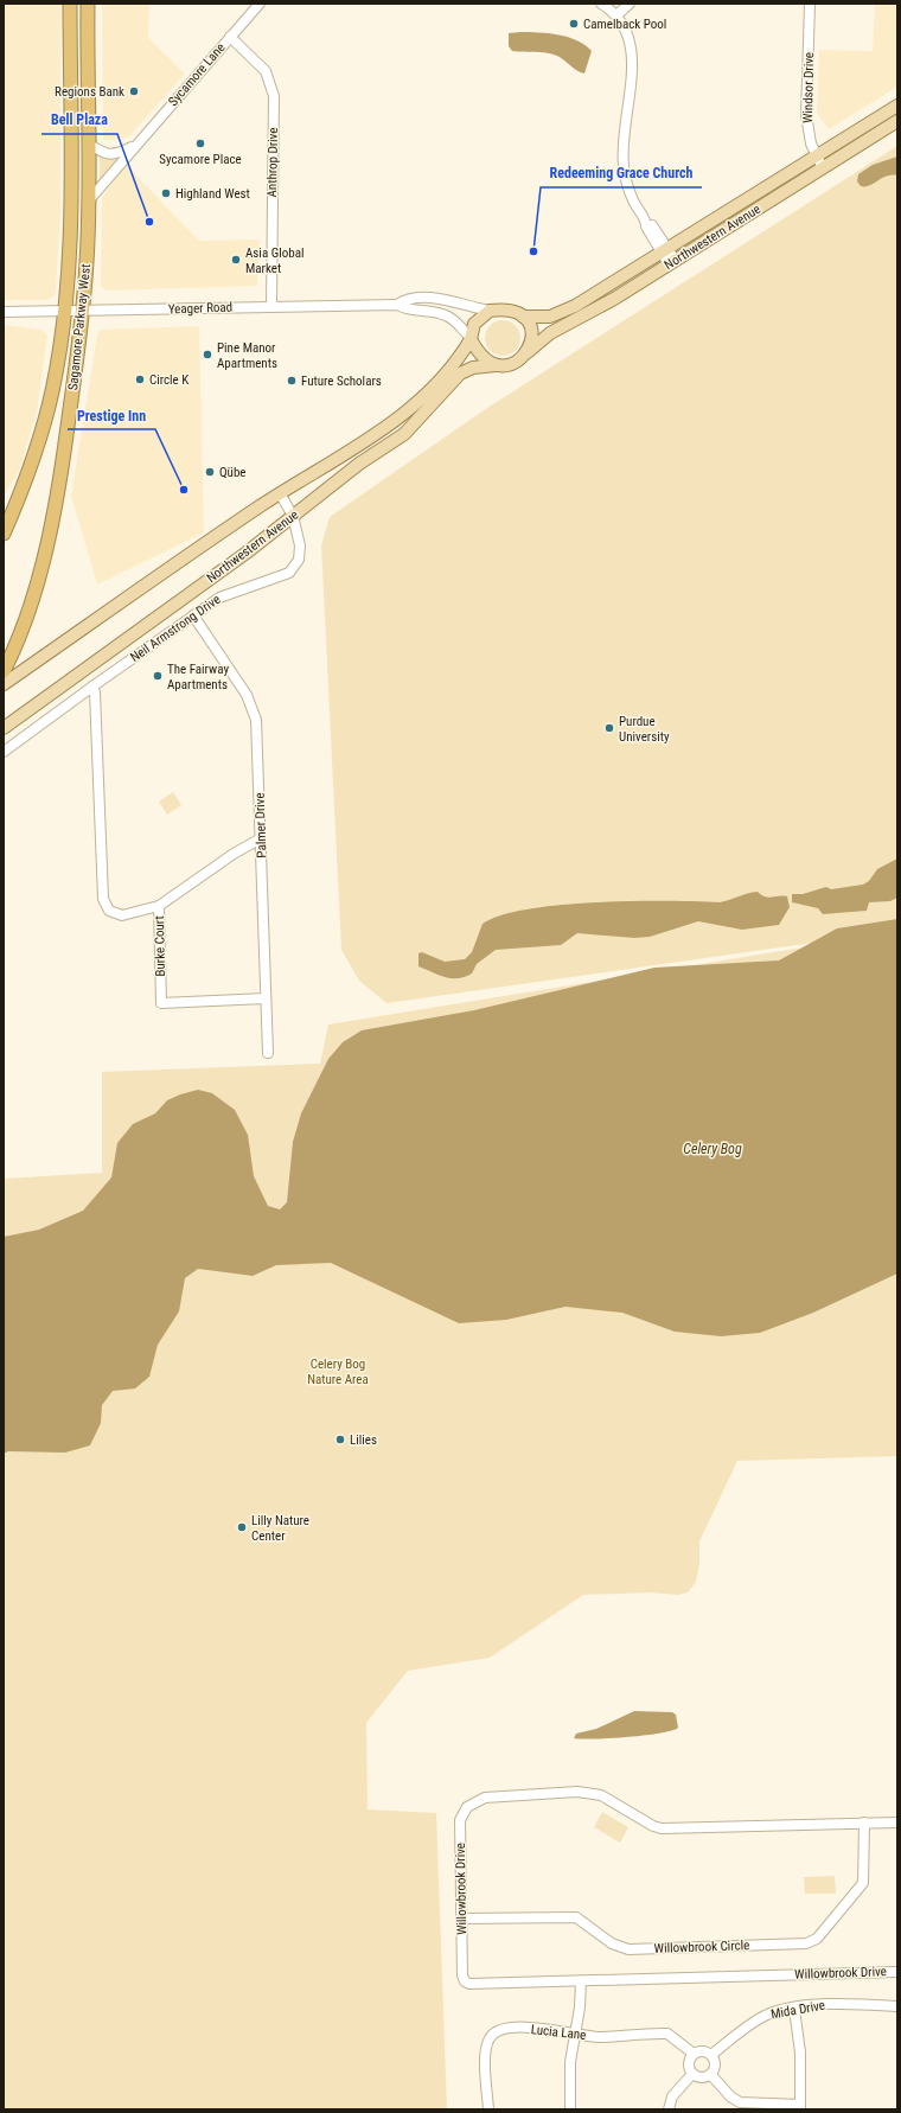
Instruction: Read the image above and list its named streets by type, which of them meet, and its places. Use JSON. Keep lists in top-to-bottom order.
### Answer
{
  "streets": {
    "highway": ["Sagamore Parkway West"],
    "main road": ["Northwestern Avenue"],
    "street": [
      "Sycamore Lane",
      "Windsor Drive",
      "Anthrop Drive",
      "Yeager Road",
      "Neil Armstrong Drive",
      "Palmer Drive",
      "Burke Court",
      "Willowbrook Drive",
      "Willowbrook Circle",
      "Mida Drive",
      "Lucia Lane"
    ]
  },
  "crossings": [
    ["Sycamore Lane", "Anthrop Drive"],
    ["Sycamore Lane", "Sagamore Parkway West"],
    ["Windsor Drive", "Northwestern Avenue"],
    ["Anthrop Drive", "Yeager Road"],
    ["Northwestern Avenue", "Yeager Road"],
    ["Northwestern Avenue", "Neil Armstrong Drive"],
    ["Yeager Road", "Sagamore Parkway West"],
    ["Neil Armstrong Drive", "Palmer Drive"],
    ["Palmer Drive", "Burke Court"],
    ["Willowbrook Drive", "Willowbrook Circle"],
    ["Mida Drive", "Lucia Lane"]
  ],
  "water": ["Celery Bog"],
  "parks": ["Celery Bog Nature Area"],
  "places": [
    "Camelback Pool",
    "Regions Bank",
    "Sycamore Place",
    "Highland West",
    "Bell Plaza",
    "Redeeming Grace Church",
    "Asia Global Market",
    "Pine Manor Apartments",
    "Circle K",
    "Future Scholars",
    "Qübe",
    "Prestige Inn",
    "The Fairway Apartments",
    "Purdue University",
    "Lilies",
    "Lilly Nature Center"
  ]
}
